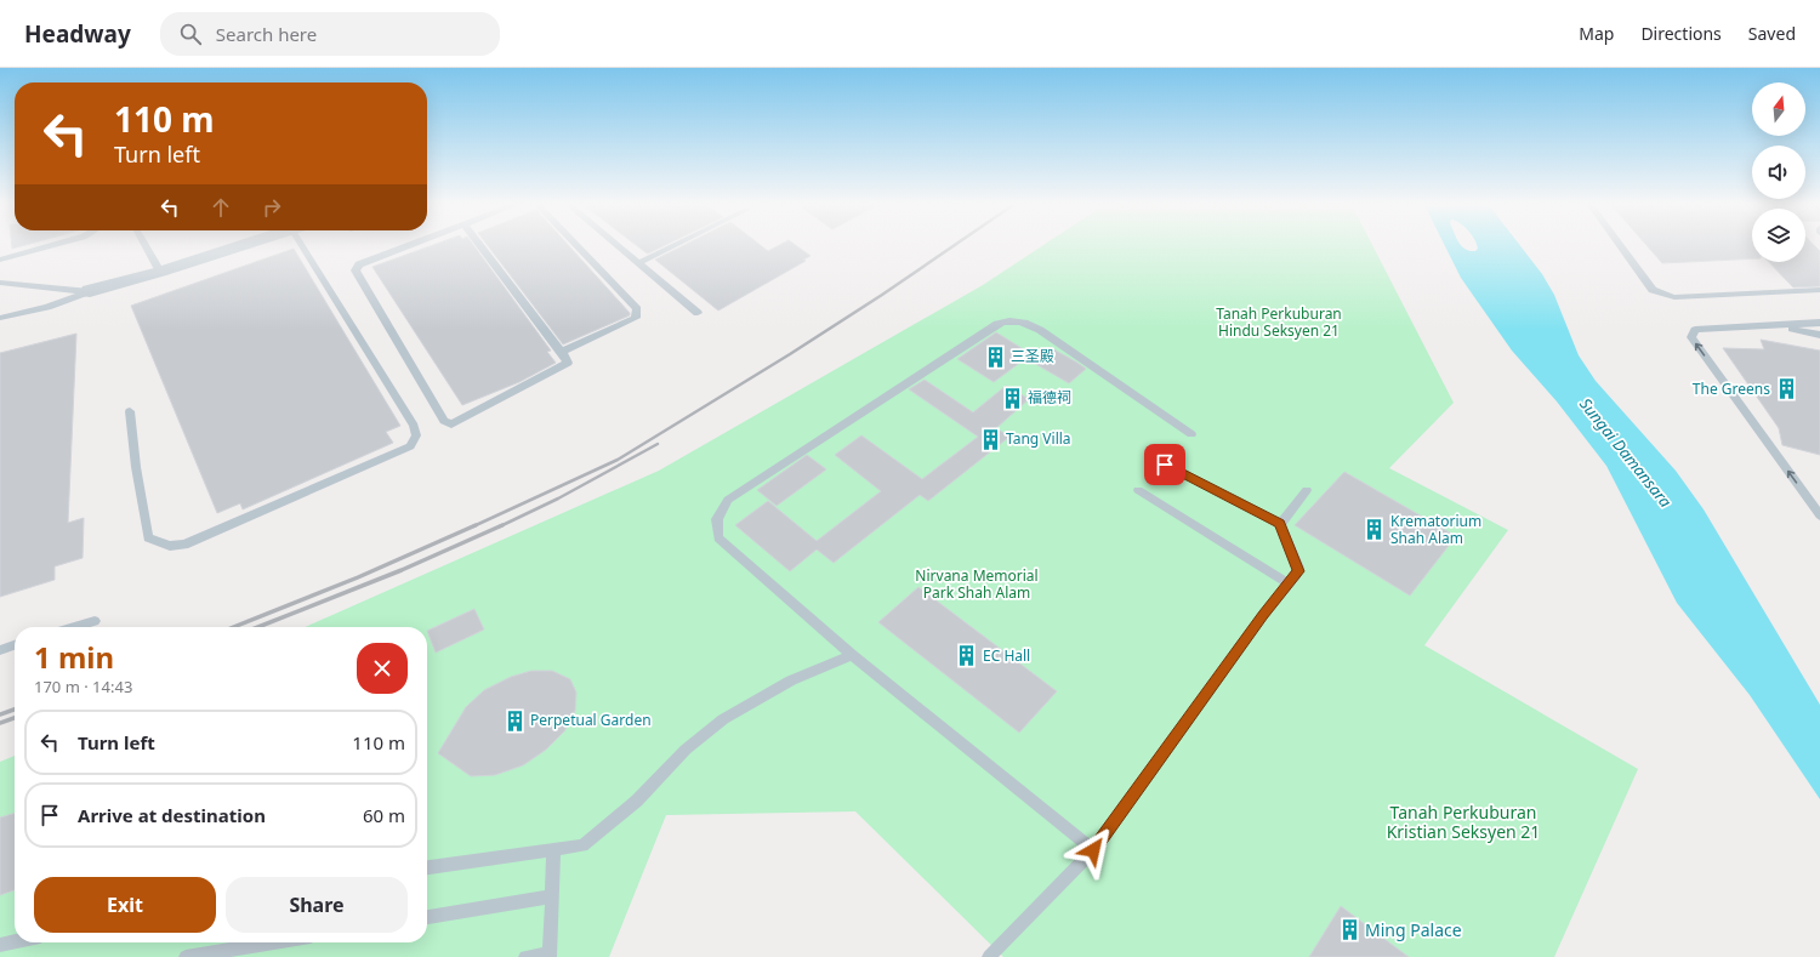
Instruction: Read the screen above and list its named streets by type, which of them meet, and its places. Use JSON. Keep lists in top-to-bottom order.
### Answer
{
  "water": ["Sungai Damansara"],
  "parks": ["Tanah Perkuburan Hindu Seksyen 21", "Nirvana Memorial Park Shah Alam", "Tanah Perkuburan Kristian Seksyen 21"],
  "places": {
    "building": [
      "三圣殿",
      "The Greens",
      "福德祠",
      "Tang Villa",
      "Krematorium Shah Alam",
      "EC Hall",
      "Perpetual Garden",
      "Ming Palace"
    ]
  },
  "north": "top",
  "page": {
    "header": "Headway",
    "search": "Search here",
    "nav": ["Map", "Directions", "Saved"],
    "turn": ["110 m", "Turn left"],
    "heading": ["1 min", "170 m · 14:43"],
    "list": [
      {
        "name": "Turn left",
        "value": "110 m"
      },
      {
        "name": "Arrive at destination",
        "value": "60 m"
      }
    ],
    "buttons": ["Exit", "Share"]
  }
}
